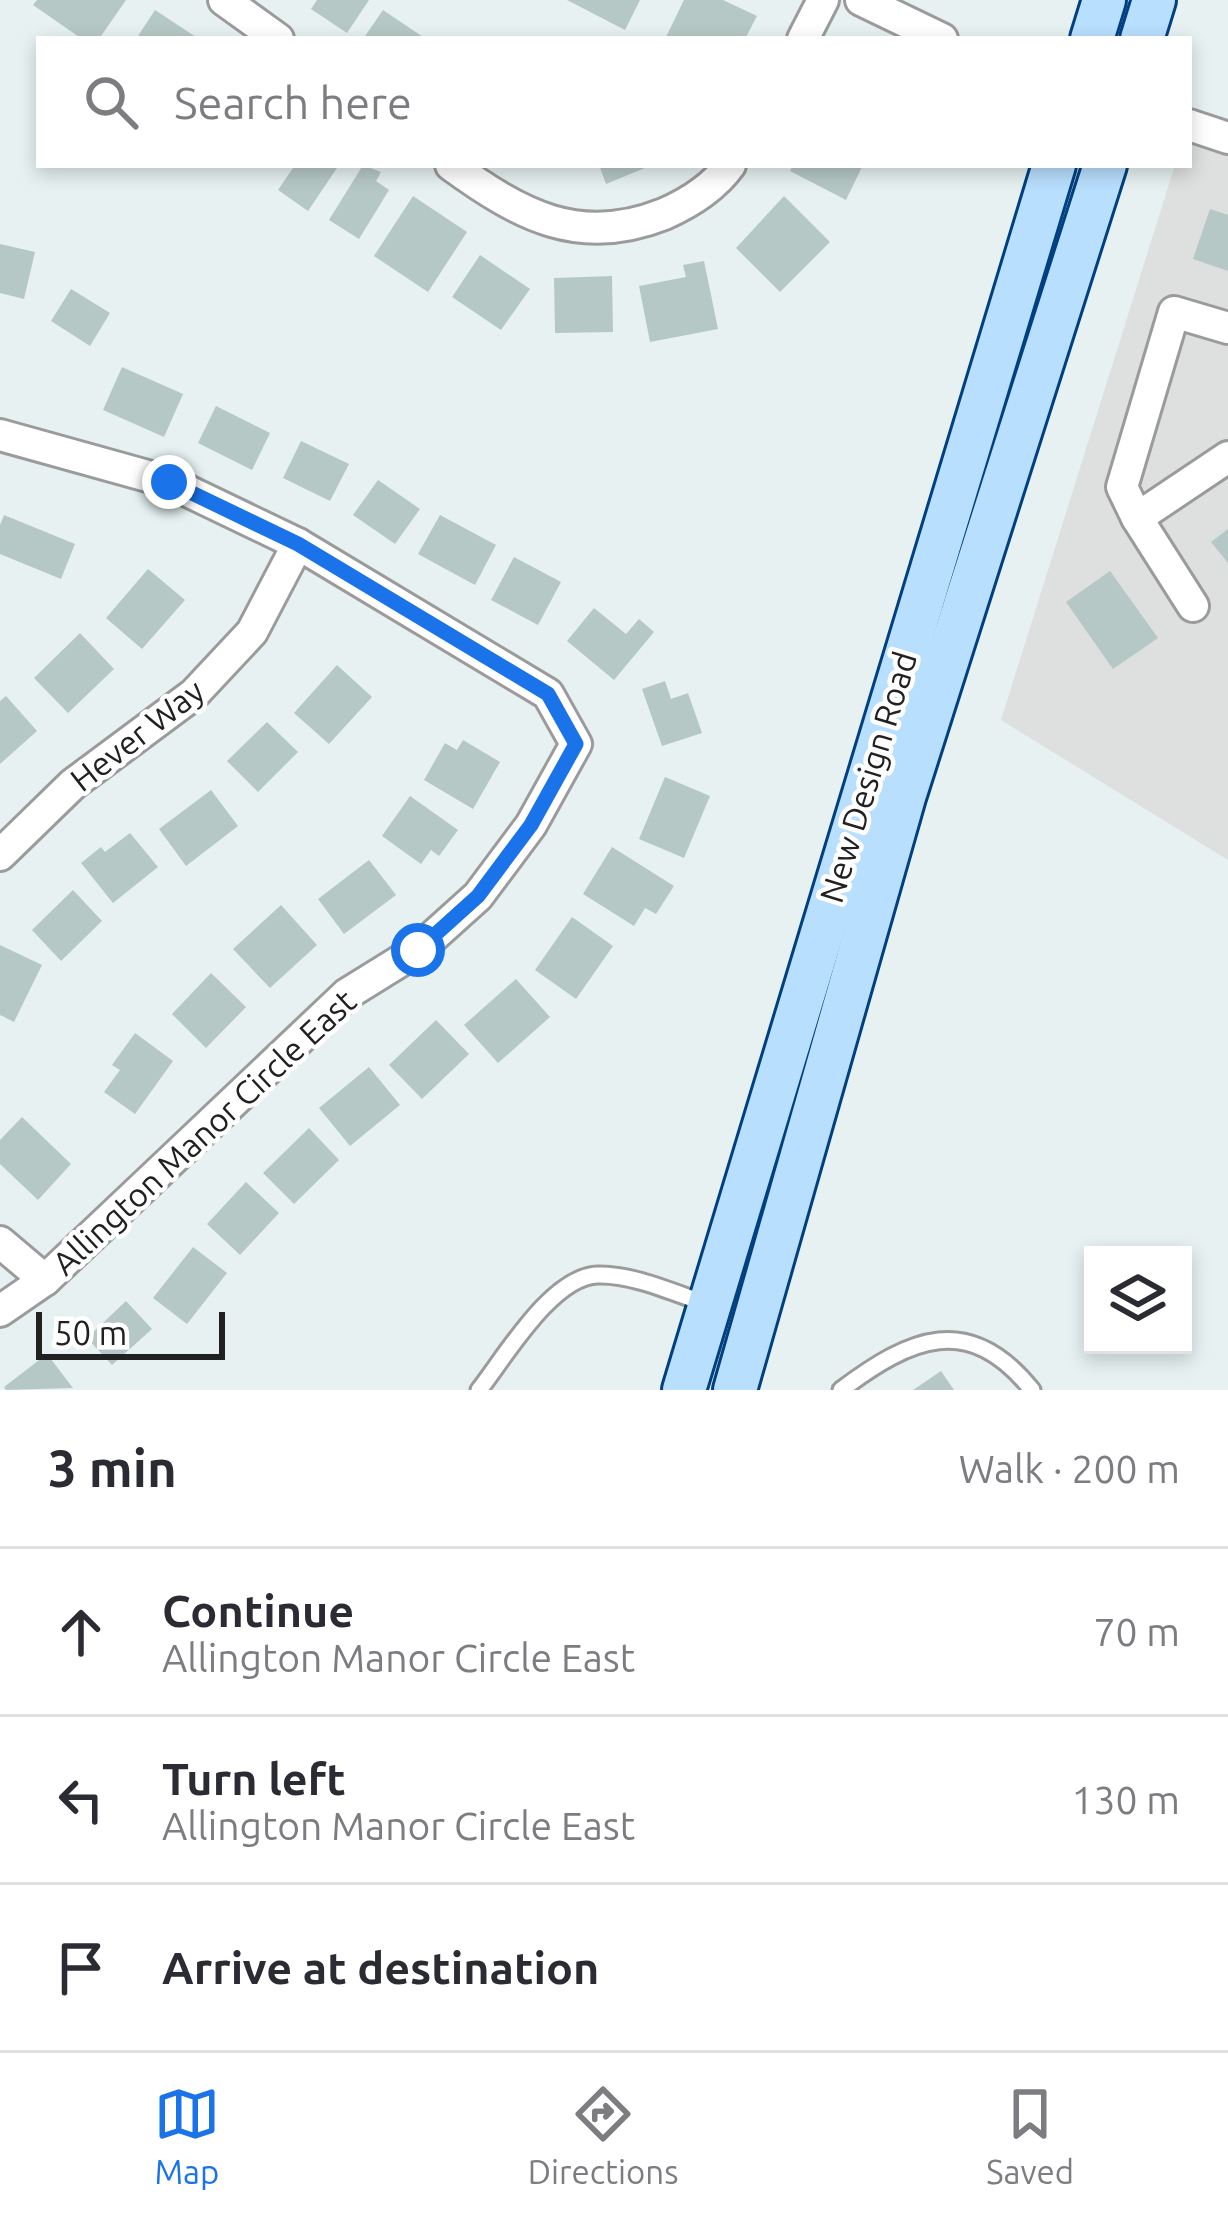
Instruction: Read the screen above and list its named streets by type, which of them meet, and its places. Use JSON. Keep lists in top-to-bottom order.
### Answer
{
  "streets": {
    "main road": ["New Design Road"],
    "street": ["Hever Way", "Allington Manor Circle East"]
  },
  "crossings": [
    ["Hever Way", "Allington Manor Circle East"]
  ],
  "scale_bar": "50 m",
  "page": {
    "search": "Search here",
    "scale": "50 m",
    "heading": ["3 min", "Walk · 200 m"],
    "list": [
      ["Continue", "Allington Manor Circle East", "70 m"],
      ["Turn left", "Allington Manor Circle East", "130 m"],
      "Arrive at destination"
    ],
    "nav": ["Map", "Directions", "Saved"]
  }
}
